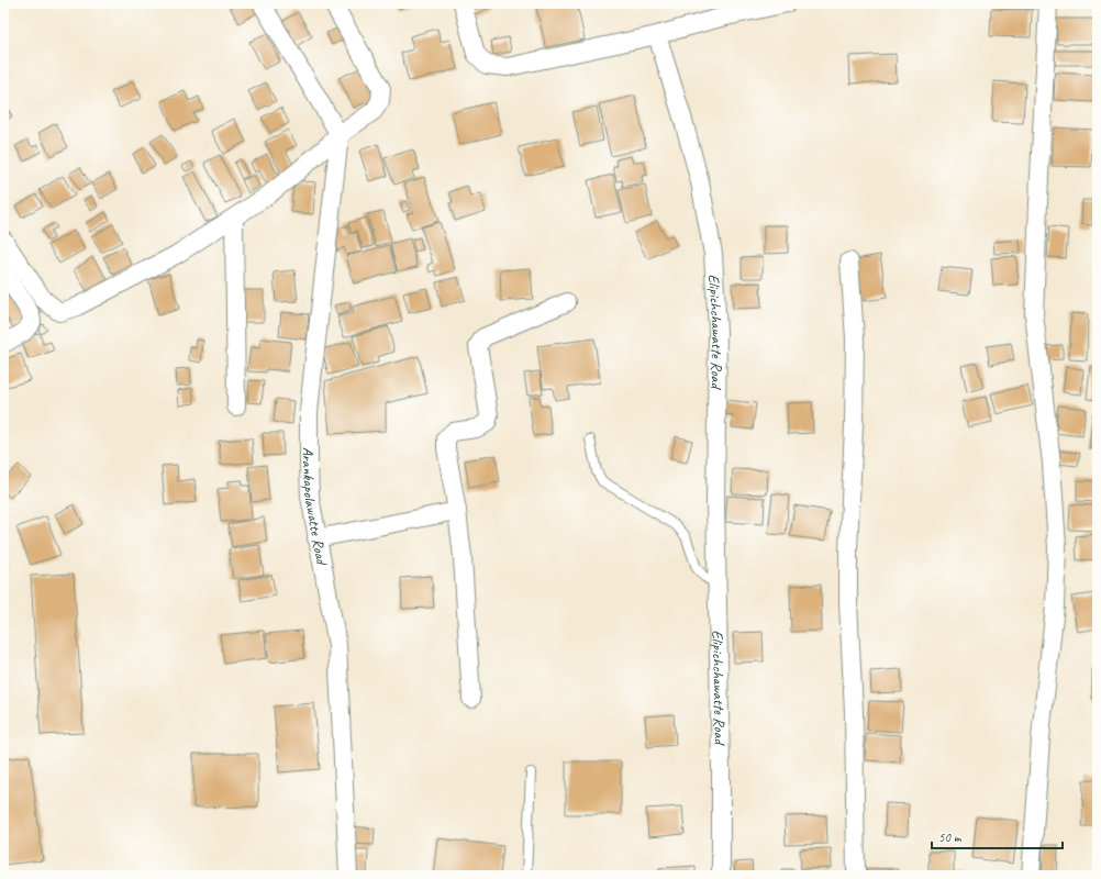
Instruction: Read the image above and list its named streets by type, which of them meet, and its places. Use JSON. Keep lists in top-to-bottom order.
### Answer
{
  "streets": {
    "street": ["Elipichchawatte Road", "Arankapolawatte Road"]
  },
  "scale_bar": "50 m"
}
